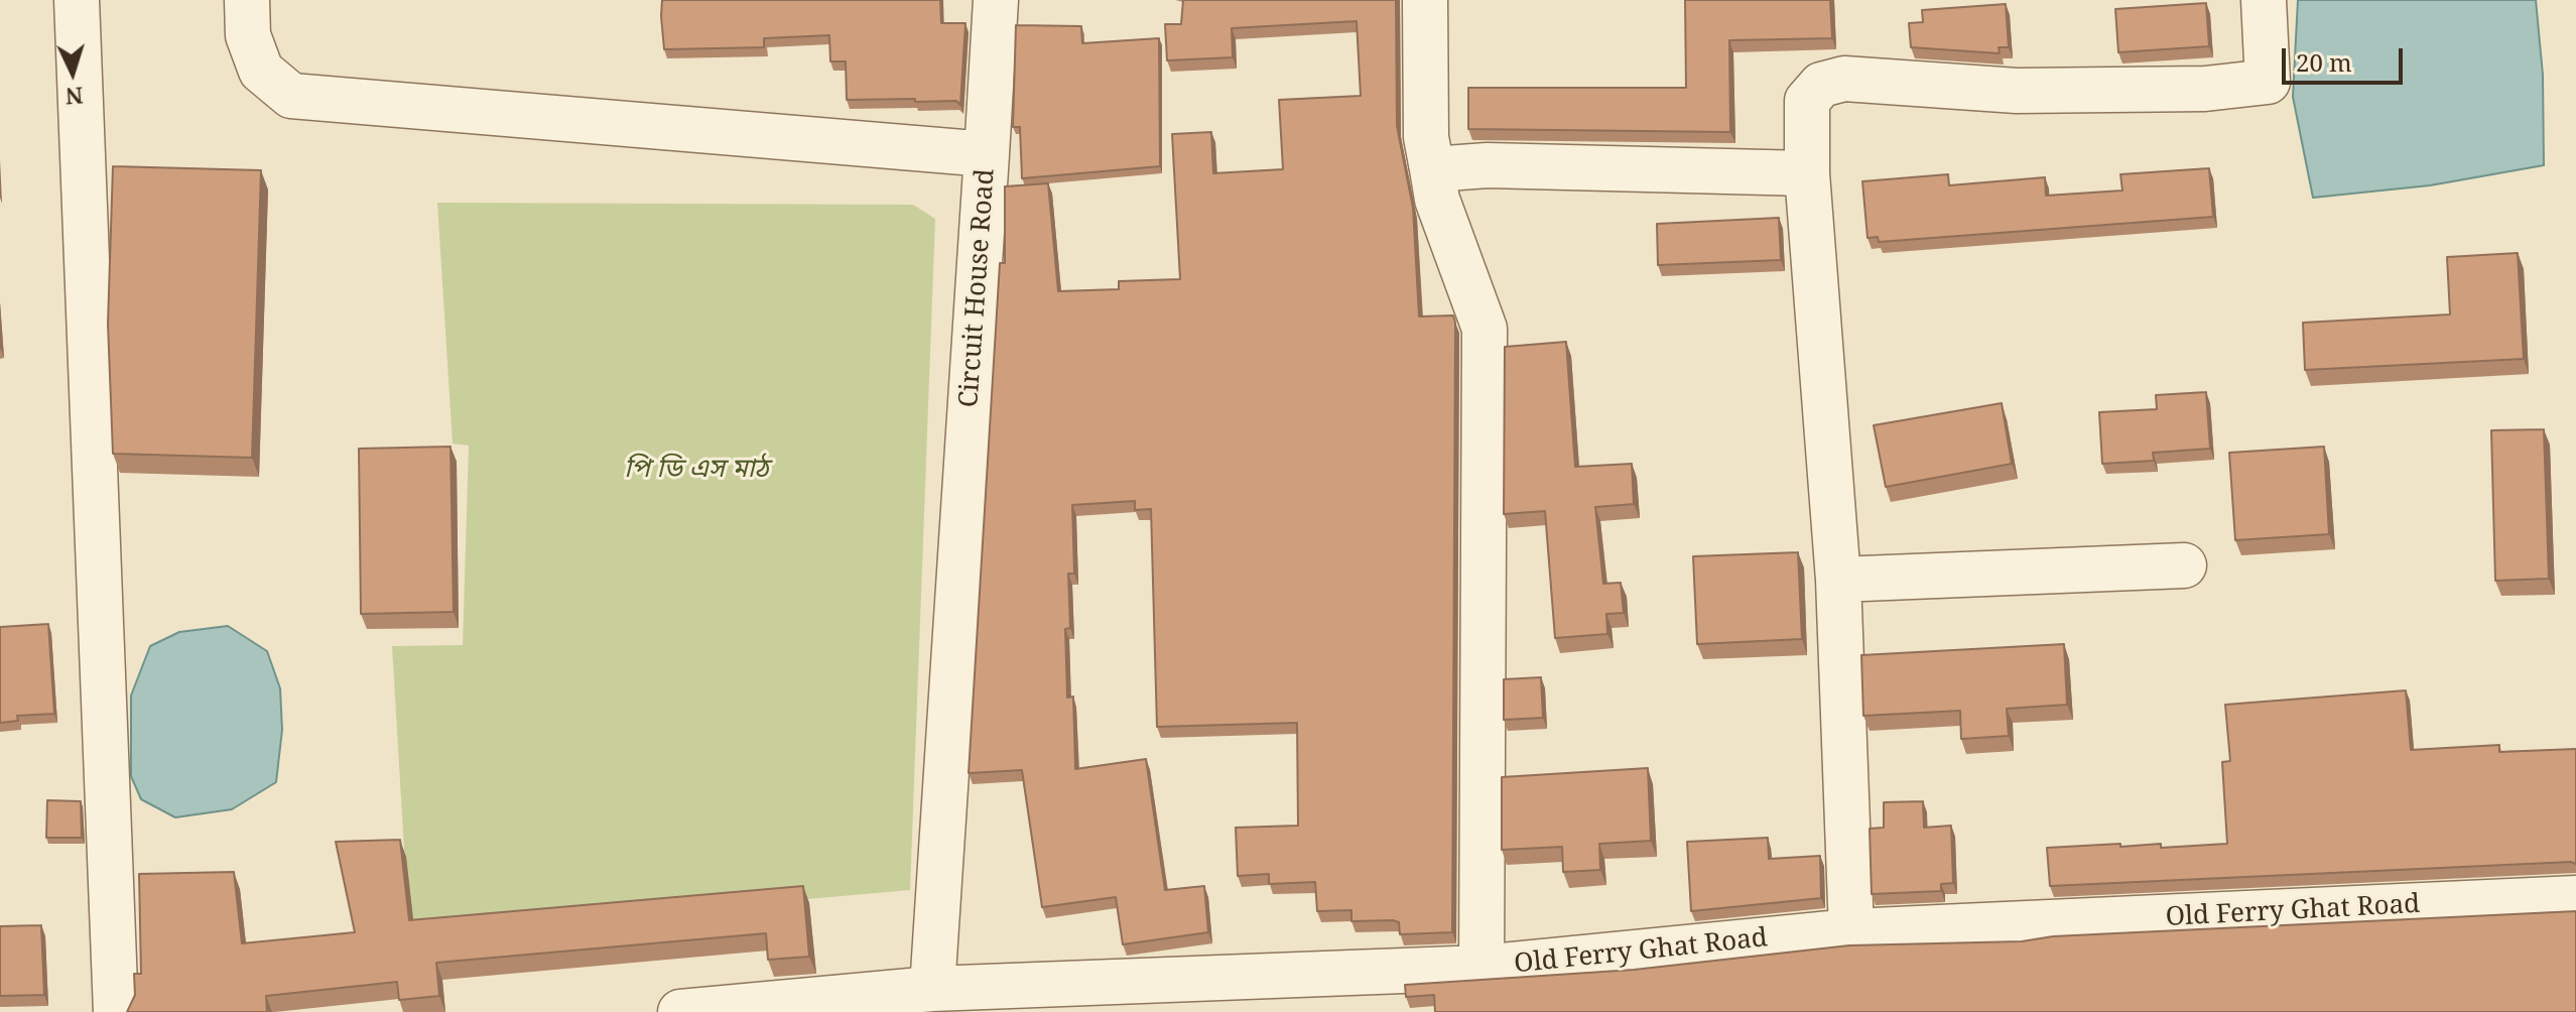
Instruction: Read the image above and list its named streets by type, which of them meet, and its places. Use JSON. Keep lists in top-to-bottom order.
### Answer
{
  "streets": {
    "street": ["Circuit House Road", "Old Ferry Ghat Road"]
  },
  "crossings": [
    ["Circuit House Road", "Old Ferry Ghat Road"]
  ],
  "parks": ["পি ডি এস মাঠ"],
  "scale_bar": "20 m",
  "north": "bottom"
}
